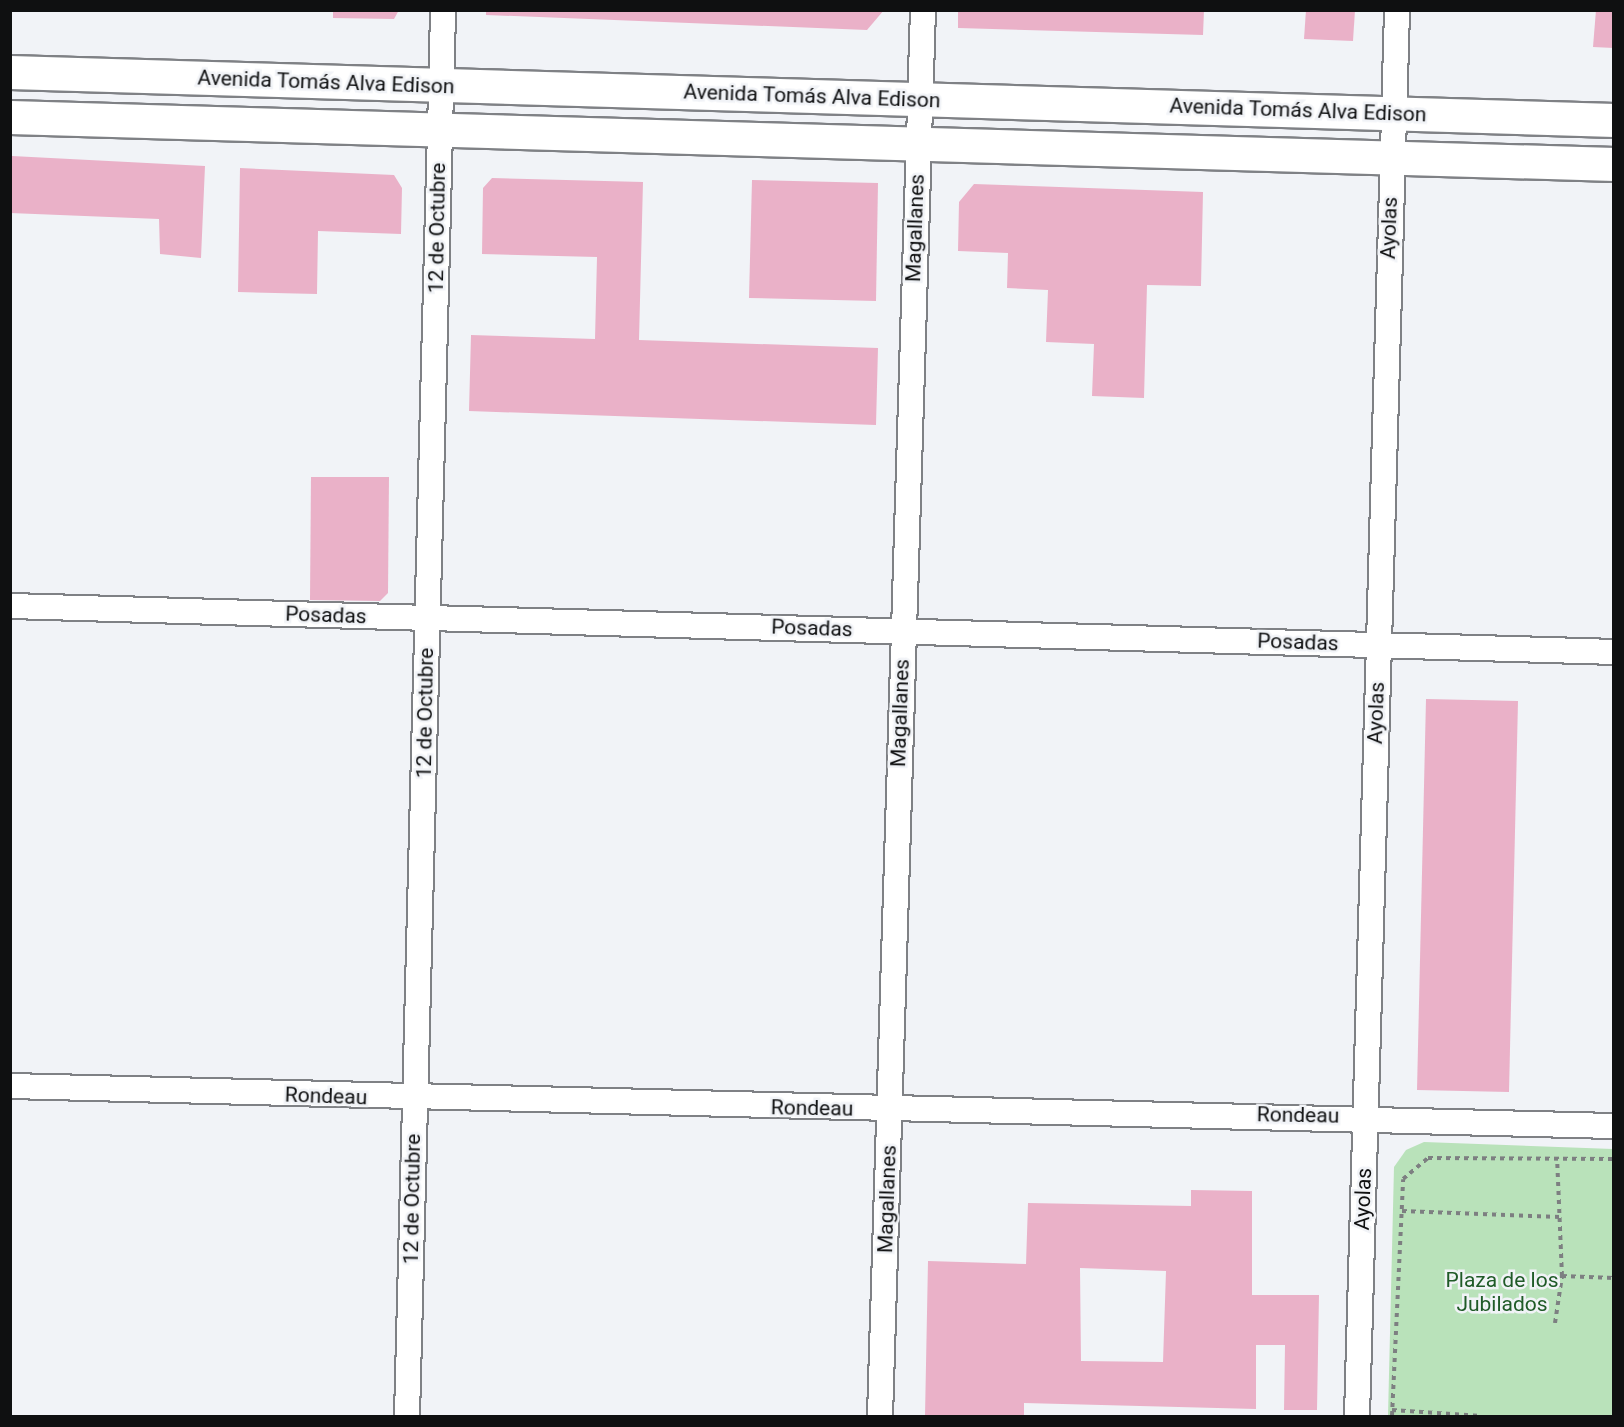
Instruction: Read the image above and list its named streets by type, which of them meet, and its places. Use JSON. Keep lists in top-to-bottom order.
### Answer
{
  "streets": {
    "main road": ["Avenida Tomás Alva Edison"],
    "street": [
      "12 de Octubre",
      "Magallanes",
      "Ayolas",
      "Posadas",
      "Rondeau"
    ]
  },
  "crossings": [
    ["Avenida Tomás Alva Edison", "12 de Octubre"],
    ["Avenida Tomás Alva Edison", "Magallanes"],
    ["Avenida Tomás Alva Edison", "Ayolas"],
    ["12 de Octubre", "Posadas"],
    ["12 de Octubre", "Rondeau"],
    ["Magallanes", "Posadas"],
    ["Magallanes", "Rondeau"],
    ["Ayolas", "Posadas"],
    ["Ayolas", "Rondeau"]
  ],
  "parks": ["Plaza de los Jubilados"]
}
